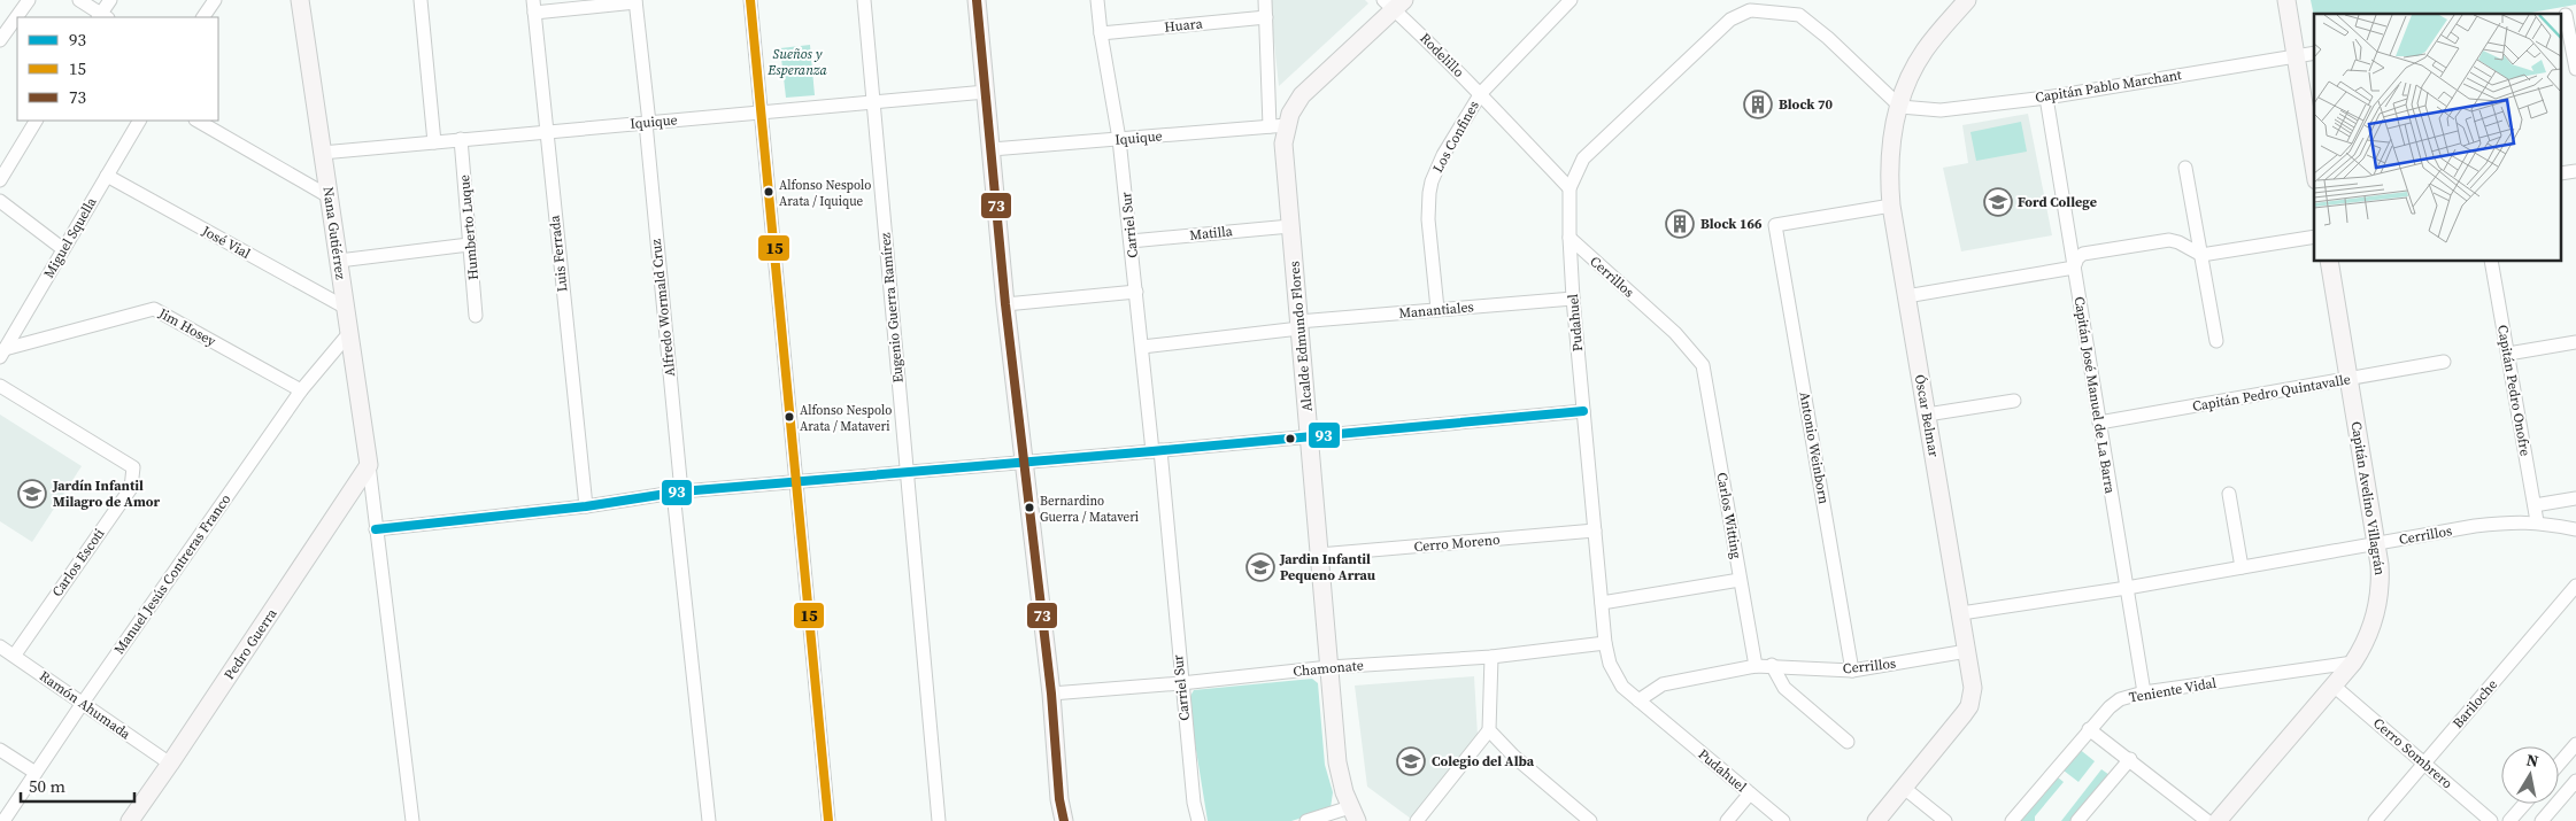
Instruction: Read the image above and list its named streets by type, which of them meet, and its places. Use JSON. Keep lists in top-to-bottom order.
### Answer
{
  "streets": {
    "street": [
      "Huara",
      "Rodelillo",
      "Capitán Pablo Marchant",
      "Iquique",
      "Los Confines",
      "Carriel Sur",
      "Humberto Luque",
      "Nana Gutiérrez",
      "Matilla",
      "Miguel Squella",
      "José Vial",
      "Luis Ferrada",
      "Cerrillos",
      "Alfredo Wormald Cruz",
      "Eugenio Guerra Ramírez",
      "Manantiales",
      "Pudahuel",
      "Jim Hosey",
      "Alcalde Edmundo Flores",
      "Capitán Pedro Onofre",
      "Capitán Pedro Quintavalle",
      "Capitán José Manuel de La Barra",
      "Óscar Belmar",
      "Antonio Weinborn",
      "Capitán Avelino Villagrán",
      "Carlos Witting",
      "Cerro Moreno",
      "Carlos Escoti",
      "Manuel Jesús Contreras Franco",
      "Pedro Guerra",
      "Chamonate",
      "Teniente Vidal",
      "Bariloche",
      "Ramón Ahumada",
      "Cerro Sombrero"
    ]
  },
  "crossings": [
    ["Huara", "Carriel Sur"],
    ["Rodelillo", "Los Confines"],
    ["Rodelillo", "Pudahuel"],
    ["Rodelillo", "Alcalde Edmundo Flores"],
    ["Capitán Pablo Marchant", "Pudahuel"],
    ["Capitán Pablo Marchant", "Capitán José Manuel de La Barra"],
    ["Capitán Pablo Marchant", "Óscar Belmar"],
    ["Iquique", "Carriel Sur"],
    ["Iquique", "Humberto Luque"],
    ["Iquique", "Nana Gutiérrez"],
    ["Iquique", "Luis Ferrada"],
    ["Iquique", "Alfredo Wormald Cruz"],
    ["Iquique", "Eugenio Guerra Ramírez"],
    ["Iquique", "Alcalde Edmundo Flores"],
    ["Los Confines", "Manantiales"],
    ["Carriel Sur", "Matilla"],
    ["Carriel Sur", "Manantiales"],
    ["Carriel Sur", "Chamonate"],
    ["Nana Gutiérrez", "José Vial"],
    ["Nana Gutiérrez", "Manuel Jesús Contreras Franco"],
    ["Nana Gutiérrez", "Pedro Guerra"],
    ["Matilla", "Alcalde Edmundo Flores"],
    ["Miguel Squella", "José Vial"],
    ["Miguel Squella", "Jim Hosey"],
    ["Cerrillos", "Pudahuel"],
    ["Cerrillos", "Capitán Pedro Onofre"],
    ["Cerrillos", "Capitán José Manuel de La Barra"],
    ["Cerrillos", "Óscar Belmar"],
    ["Cerrillos", "Antonio Weinborn"],
    ["Cerrillos", "Capitán Avelino Villagrán"],
    ["Cerrillos", "Carlos Witting"],
    ["Manantiales", "Pudahuel"],
    ["Manantiales", "Alcalde Edmundo Flores"],
    ["Pudahuel", "Óscar Belmar"],
    ["Pudahuel", "Cerro Moreno"],
    ["Pudahuel", "Chamonate"],
    ["Jim Hosey", "Manuel Jesús Contreras Franco"],
    ["Alcalde Edmundo Flores", "Cerro Moreno"],
    ["Alcalde Edmundo Flores", "Chamonate"],
    ["Capitán Pedro Quintavalle", "Capitán José Manuel de La Barra"],
    ["Capitán Pedro Quintavalle", "Capitán Avelino Villagrán"],
    ["Capitán José Manuel de La Barra", "Teniente Vidal"],
    ["Óscar Belmar", "Antonio Weinborn"],
    ["Capitán Avelino Villagrán", "Teniente Vidal"],
    ["Capitán Avelino Villagrán", "Cerro Sombrero"],
    ["Carlos Escoti", "Ramón Ahumada"],
    ["Manuel Jesús Contreras Franco", "Ramón Ahumada"],
    ["Pedro Guerra", "Ramón Ahumada"],
    ["Bariloche", "Cerro Sombrero"]
  ],
  "parks": ["Sueños y Esperanza"],
  "places": {
    "building": ["Block 70", "Block 166"],
    "other": ["Alfonso Nespolo Arata / Iquique", "Alfonso Nespolo Arata / Mataveri", "Bernardino Guerra / Mataveri"],
    "school or university": [
      "Ford College",
      "Jardín Infantil Milagro de Amor",
      "Jardin Infantil Pequeno Arrau",
      "Colegio del Alba"
    ]
  },
  "lines": ["transit line 15", "transit line 73", "transit line 93"],
  "legend": ["93", "15", "73"],
  "scale_bar": "50 m",
  "north": "top"
}
